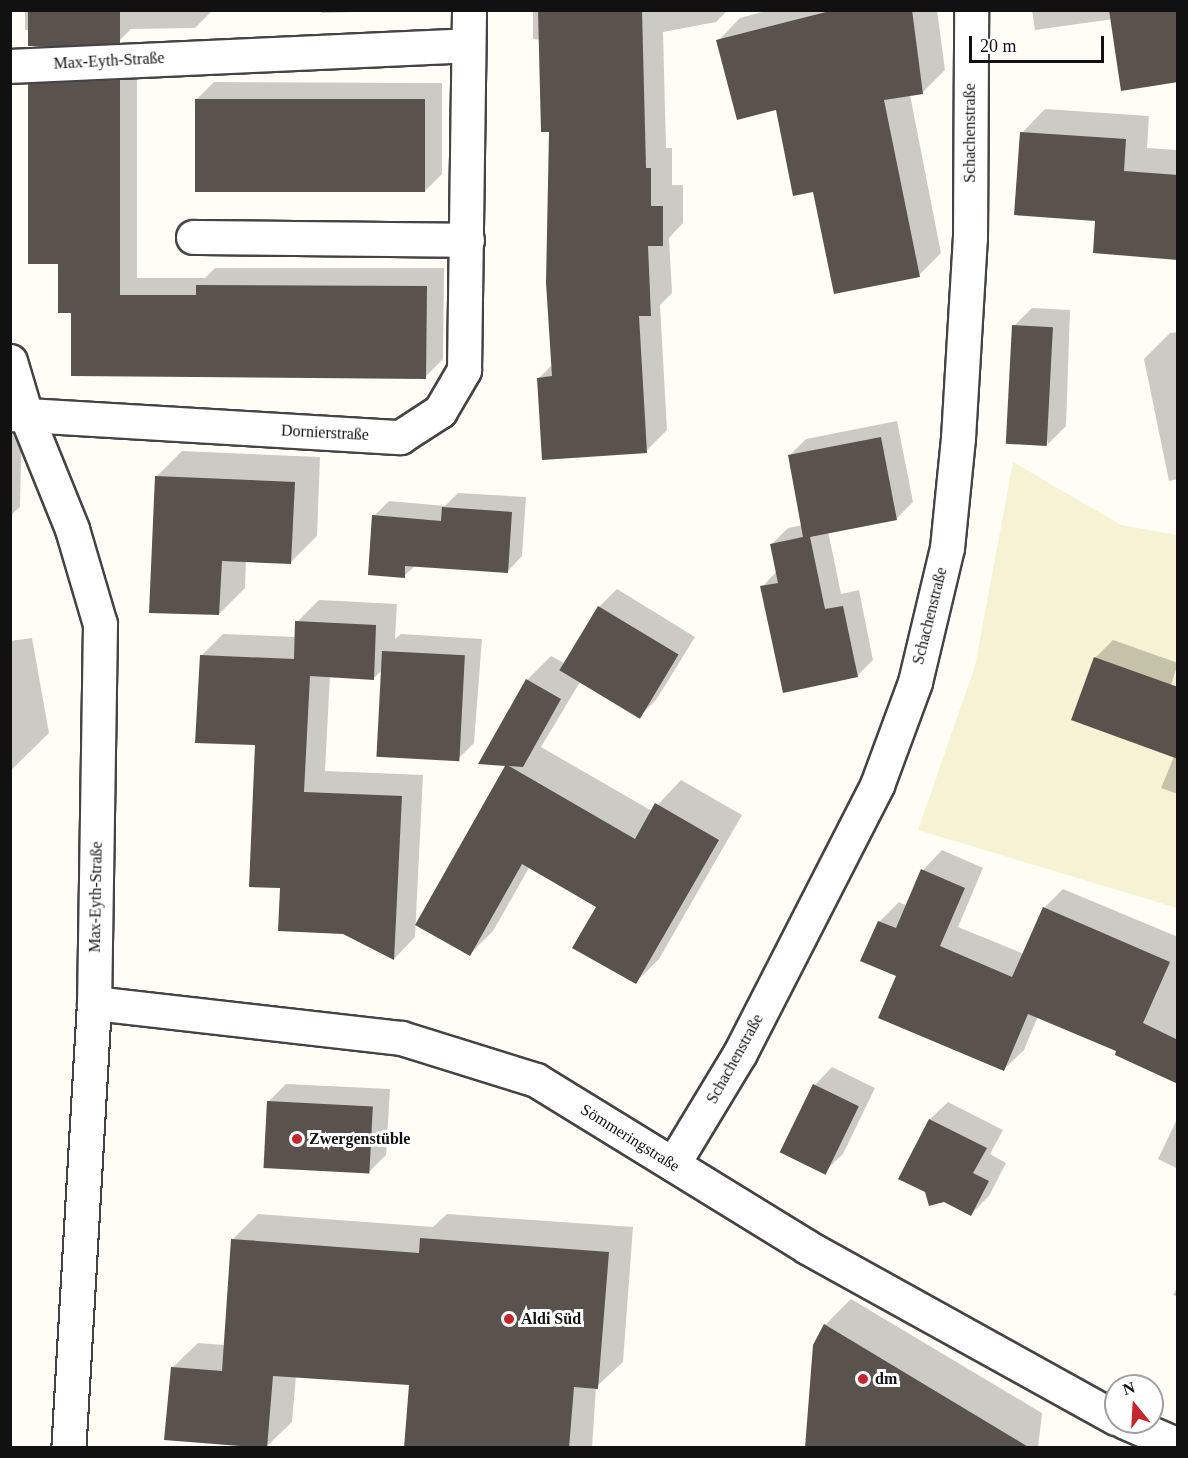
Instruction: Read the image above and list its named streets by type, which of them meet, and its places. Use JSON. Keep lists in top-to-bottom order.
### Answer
{
  "streets": {
    "street": [
      "Max-Eyth-Straße",
      "Schachenstraße",
      "Dornierstraße",
      "Sömmeringstraße"
    ]
  },
  "crossings": [
    ["Max-Eyth-Straße", "Dornierstraße"],
    ["Max-Eyth-Straße", "Sömmeringstraße"],
    ["Schachenstraße", "Sömmeringstraße"]
  ],
  "places": ["Zwergenstüble", "Aldi Süd", "dm"],
  "scale_bar": "20 m",
  "north": "top"
}
